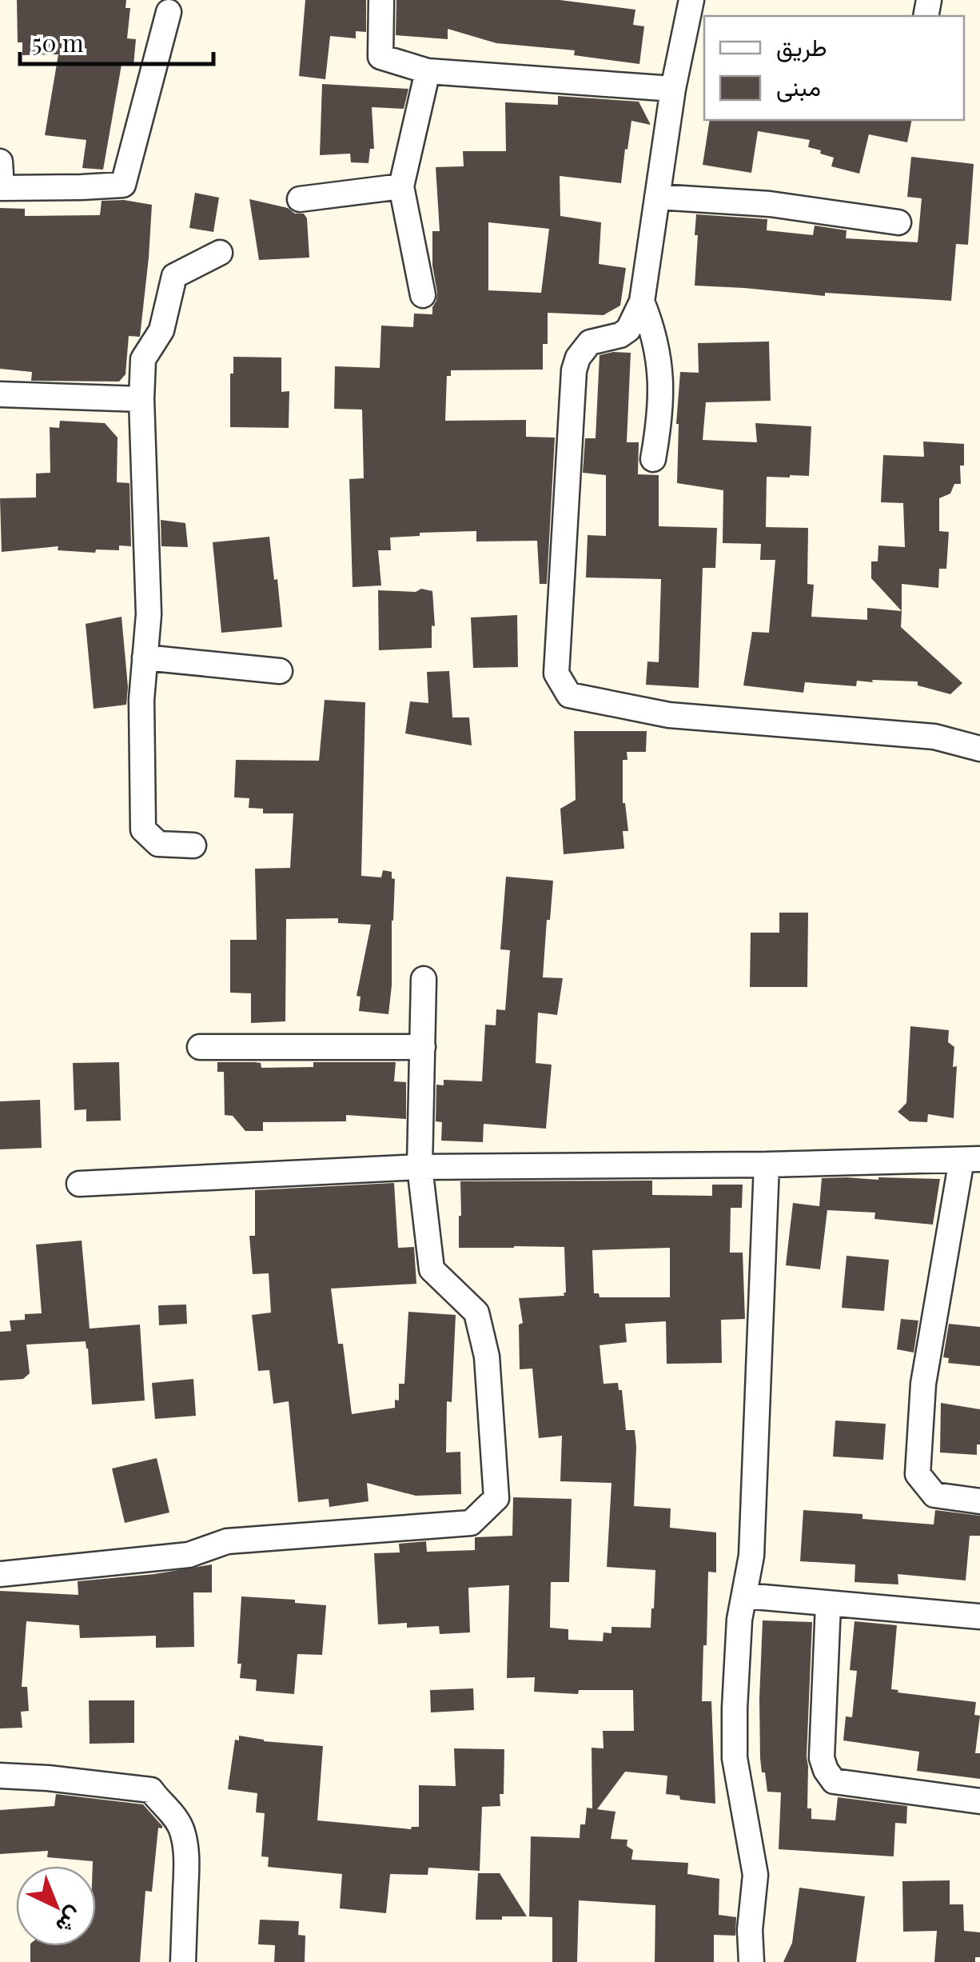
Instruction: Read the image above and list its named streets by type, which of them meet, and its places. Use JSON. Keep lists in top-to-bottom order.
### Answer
{
  "legend": ["طريق", "مبنى"],
  "scale_bar": "50 m",
  "north": "bottom right"
}
